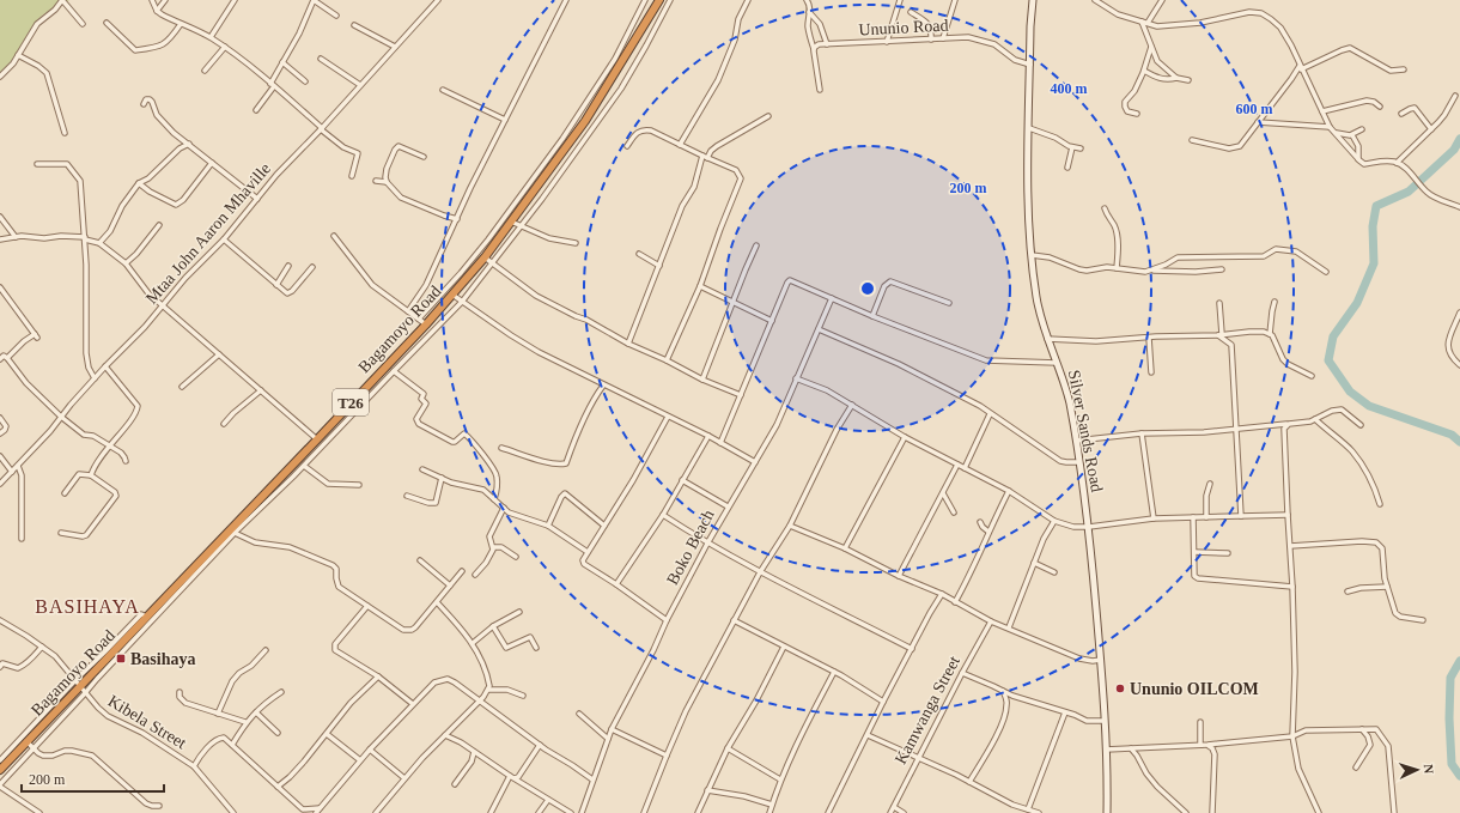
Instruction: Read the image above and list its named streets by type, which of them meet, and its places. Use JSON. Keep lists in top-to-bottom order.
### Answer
{
  "streets": {
    "highway": ["Bagamoyo Road", "T26"],
    "street": [
      "Ununio Road",
      "Mtaa John Aaron Mhaville",
      "Silver Sands Road",
      "Boko Beach",
      "Kamwanga Street",
      "Kibela Street"
    ]
  },
  "crossings": [
    ["Ununio Road", "Silver Sands Road"],
    ["Bagamoyo Road", "Kibela Street"]
  ],
  "districts": ["BASIHAYA"],
  "places": {
    "transit": ["Basihaya"],
    "other": ["Ununio OILCOM"]
  },
  "scale_bar": "200 m",
  "north": "right",
  "rings": ["400 m", "600 m", "200 m"]
}
